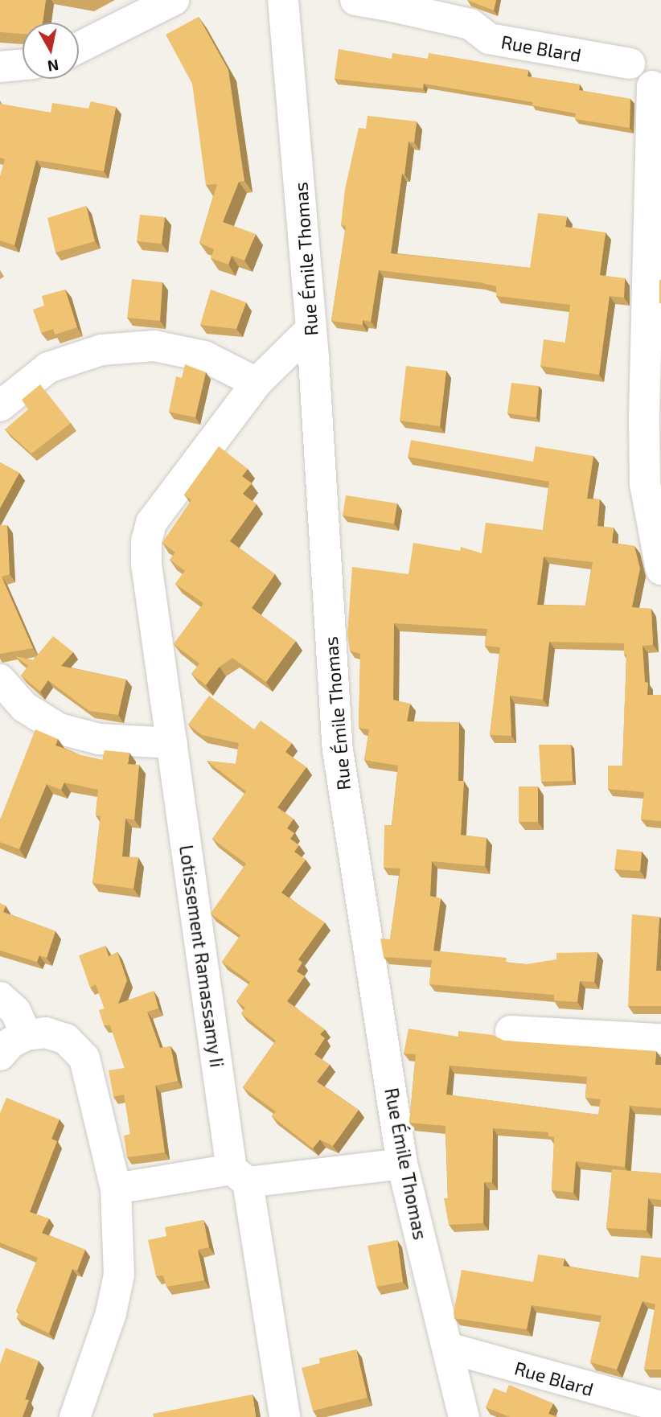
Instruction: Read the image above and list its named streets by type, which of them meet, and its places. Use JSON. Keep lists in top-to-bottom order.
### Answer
{
  "streets": {
    "street": ["Rue Blard", "Rue Émile Thomas", "Lotissement Ramassamy Ii"]
  },
  "crossings": [
    ["Rue Blard", "Rue Émile Thomas"],
    ["Rue Émile Thomas", "Lotissement Ramassamy Ii"]
  ],
  "north": "bottom"
}
